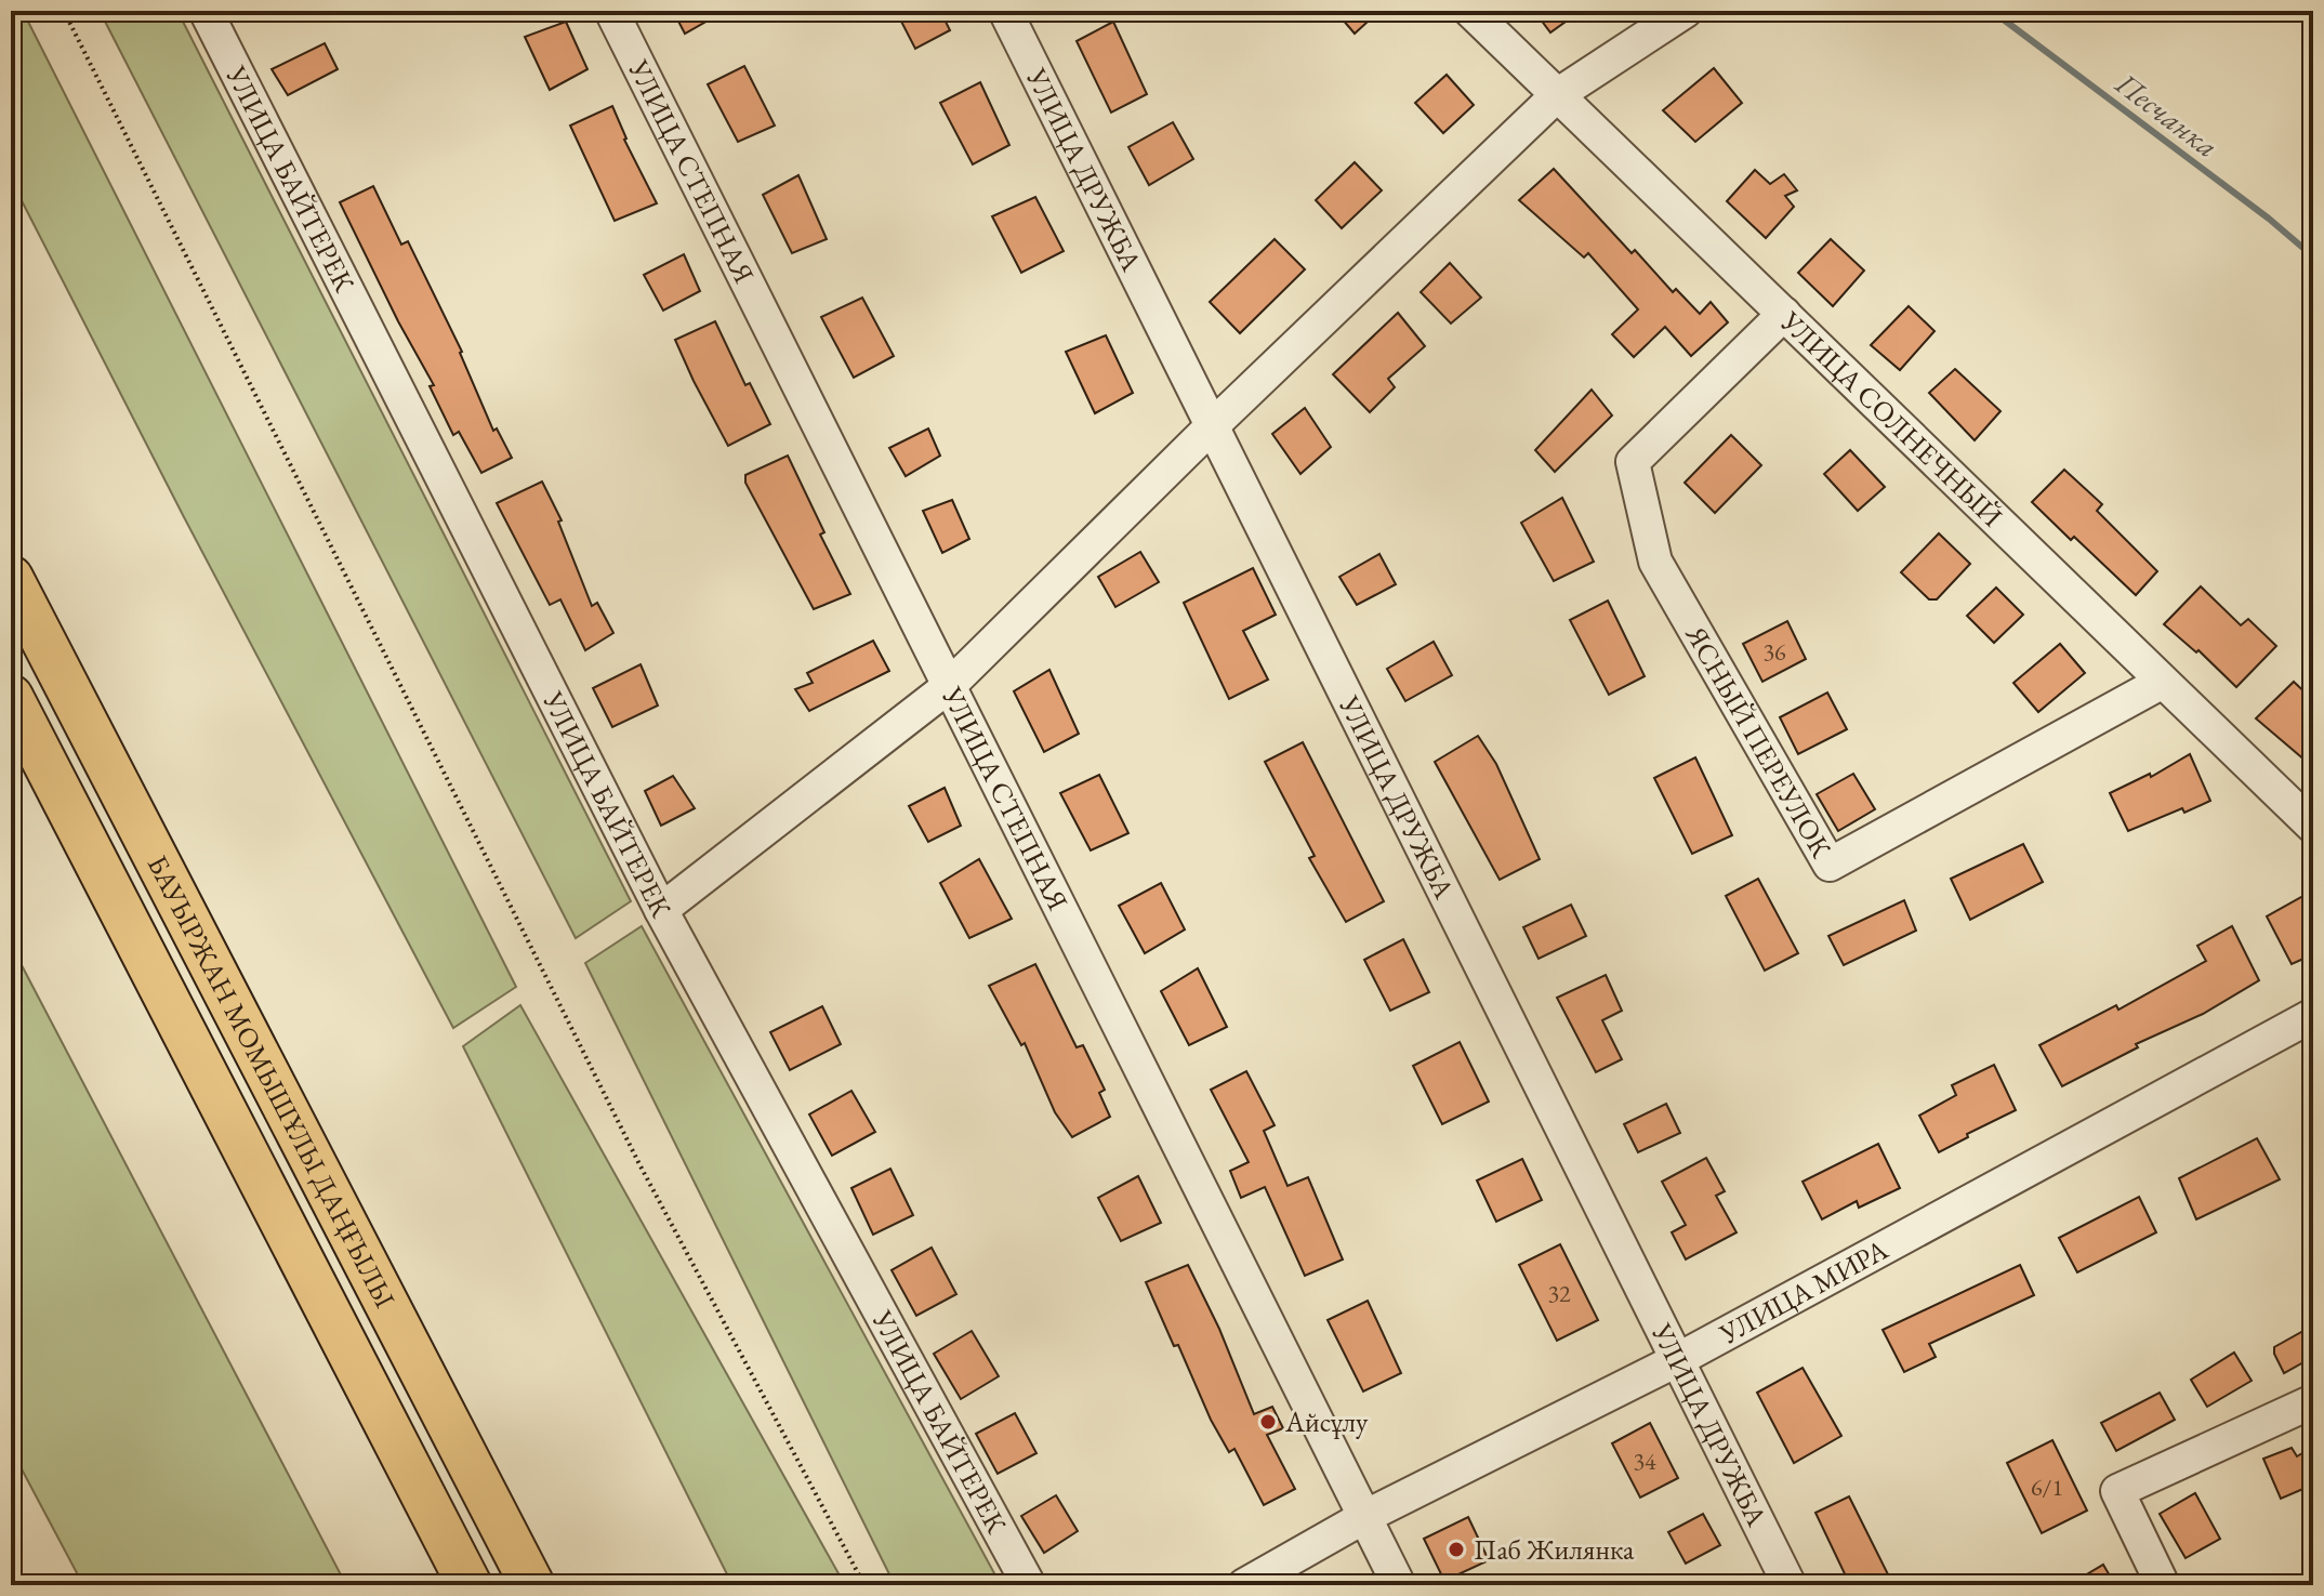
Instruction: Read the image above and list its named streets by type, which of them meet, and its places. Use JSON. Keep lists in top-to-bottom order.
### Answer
{
  "streets": {
    "main road": ["БАУЫРЖАН МОМЫШҰЛЫ ДАҢҒЫЛЫ"],
    "street": [
      "УЛИЦА ДРУЖБА",
      "УЛИЦА СТЕПНАЯ",
      "УЛИЦА БАЙТЕРЕК",
      "УЛИЦА СОЛНЕЧНЫЙ",
      "ЯСНЫЙ ПЕРЕУЛОК",
      "УЛИЦА МИРА"
    ]
  },
  "crossings": [
    ["УЛИЦА ДРУЖБА", "УЛИЦА МИРА"],
    ["УЛИЦА СТЕПНАЯ", "УЛИЦА МИРА"],
    ["УЛИЦА СОЛНЕЧНЫЙ", "ЯСНЫЙ ПЕРЕУЛОК"]
  ],
  "water": ["Песчанка"],
  "places": ["Айсұлу", "Паб Жилянка"],
  "house_numbers": [
    "36",
    "32",
    "34",
    "6/1"
  ]
}
